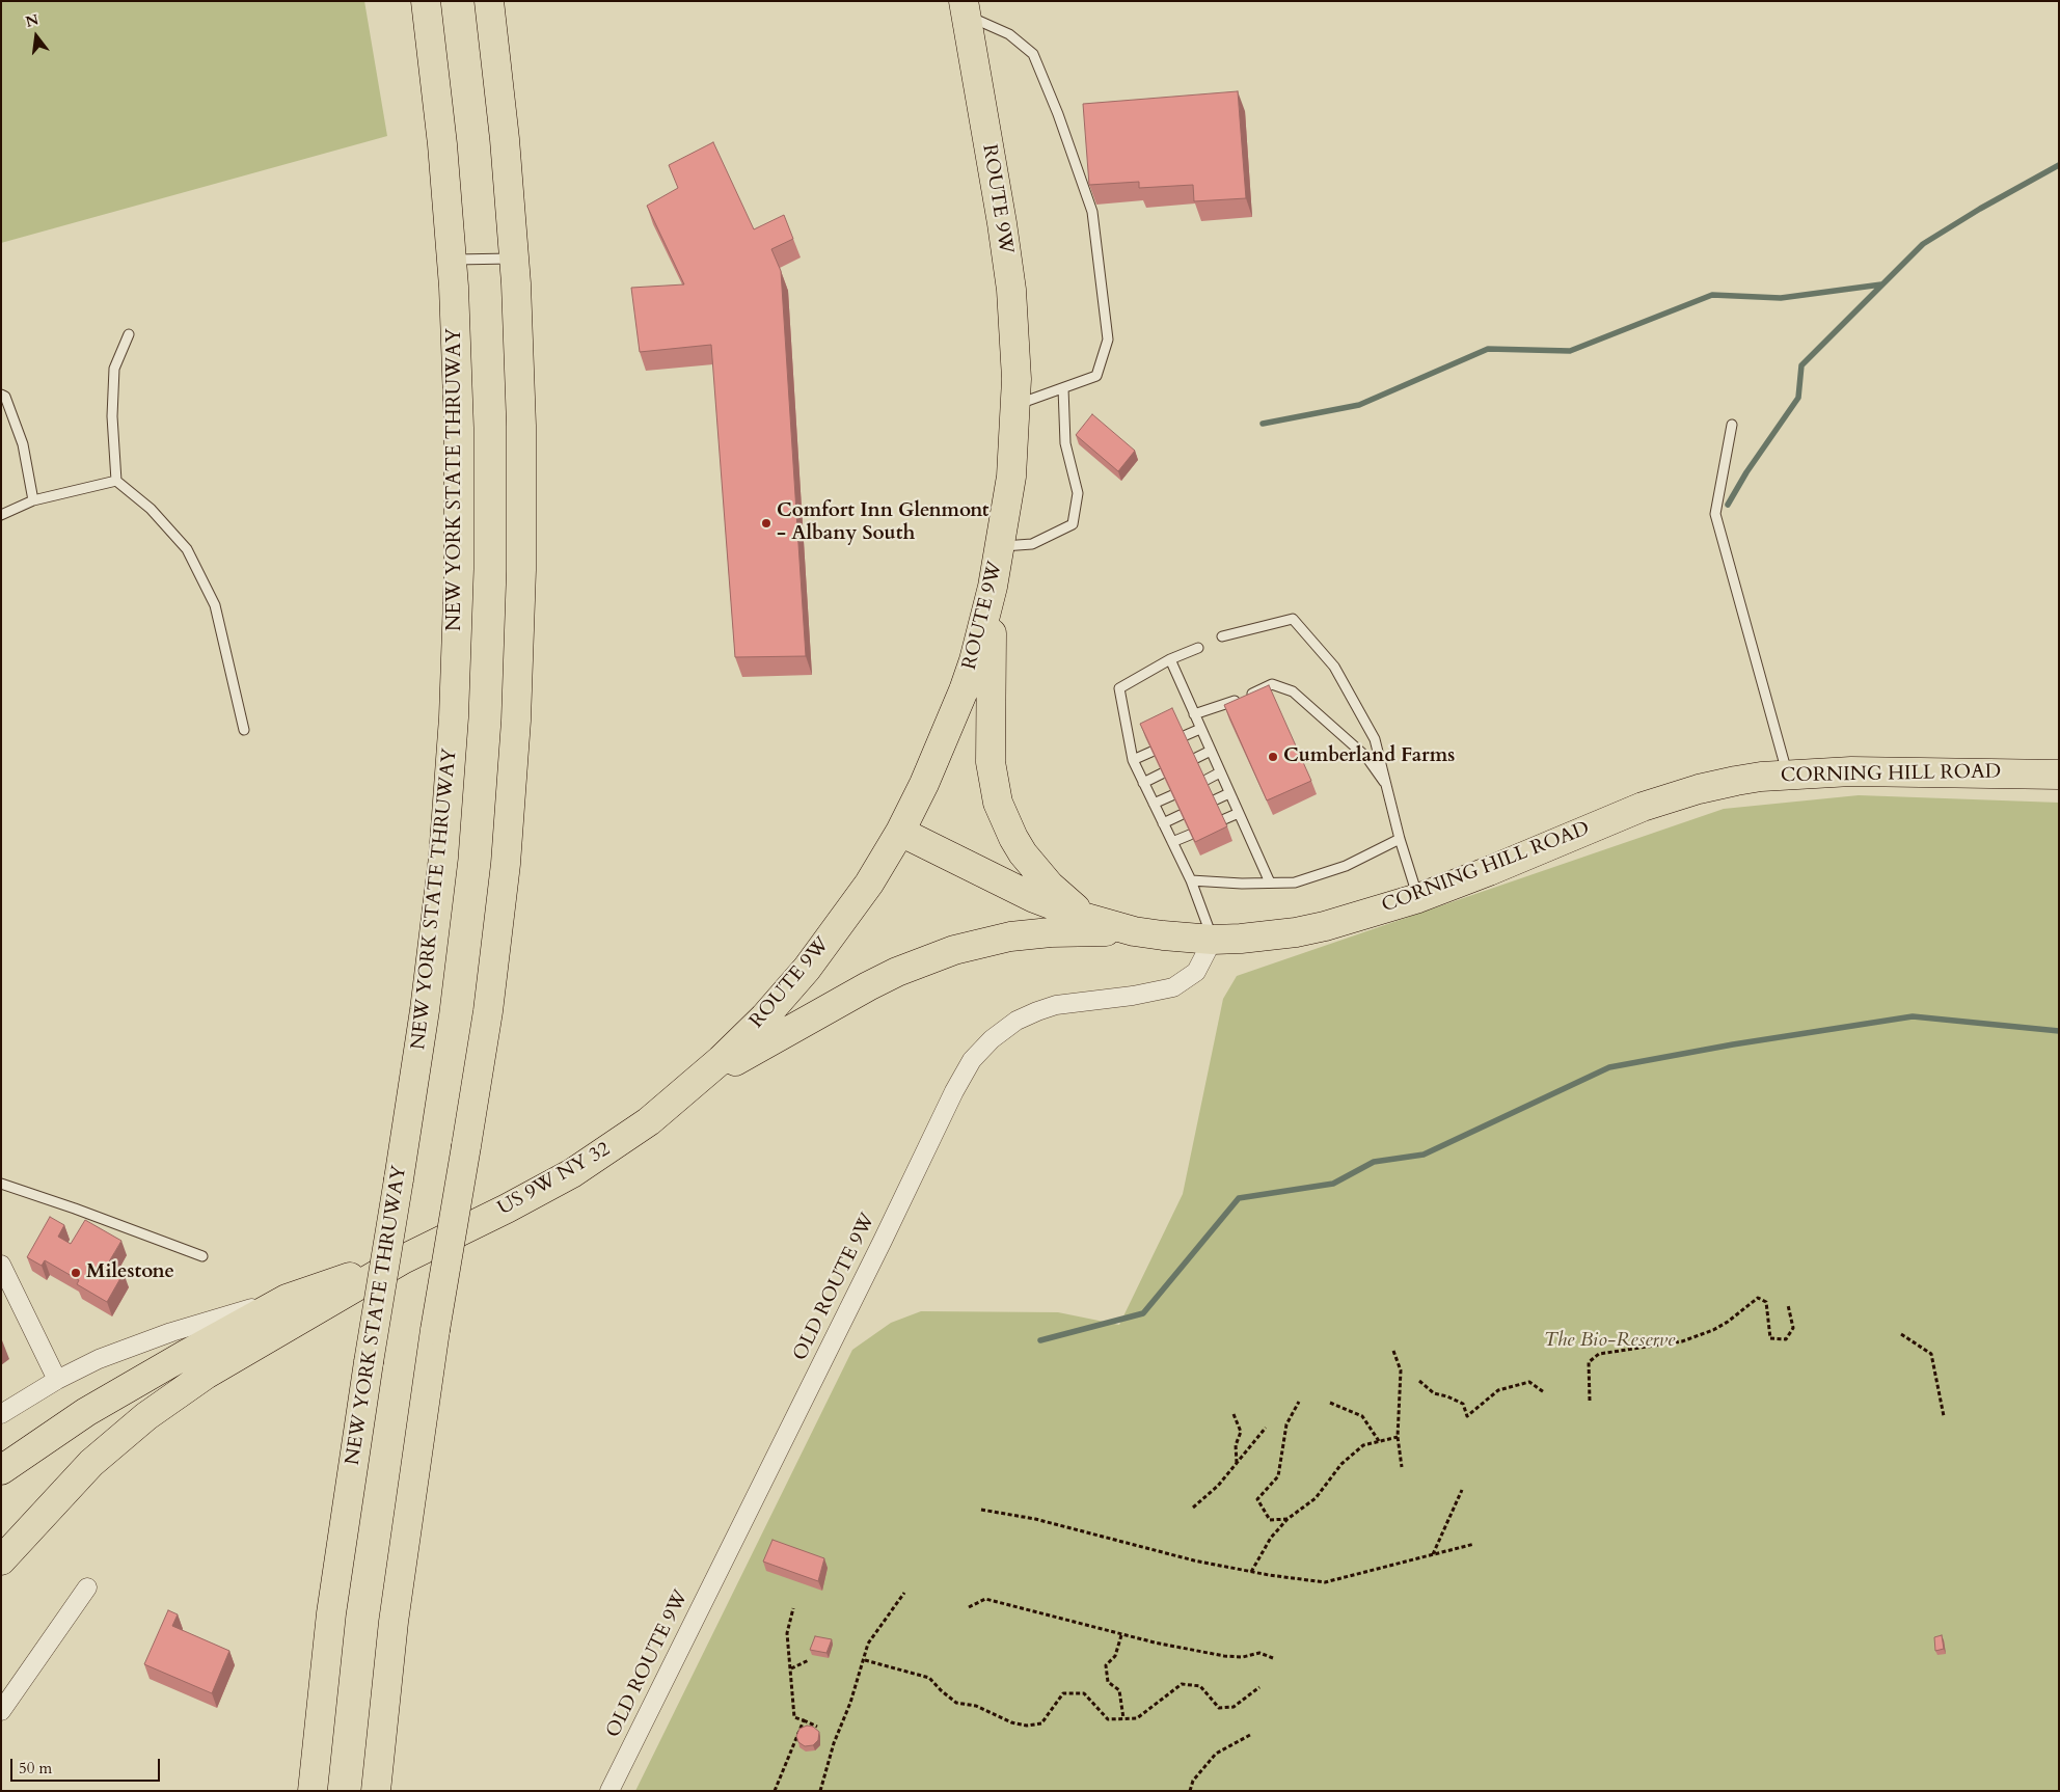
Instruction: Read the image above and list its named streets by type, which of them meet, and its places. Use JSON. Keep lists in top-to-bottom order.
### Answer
{
  "streets": {
    "main road": [
      "ROUTE 9W",
      "NEW YORK STATE THRUWAY",
      "CORNING HILL ROAD",
      "US 9W NY 32"
    ],
    "street": ["OLD ROUTE 9W"]
  },
  "crossings": [
    ["ROUTE 9W", "CORNING HILL ROAD"],
    ["ROUTE 9W", "US 9W NY 32"],
    ["CORNING HILL ROAD", "OLD ROUTE 9W"]
  ],
  "parks": ["The Bio-Reserve"],
  "places": ["Comfort Inn Glenmont - Albany South", "Cumberland Farms", "Milestone"],
  "scale_bar": "50 m",
  "north": "top"
}
